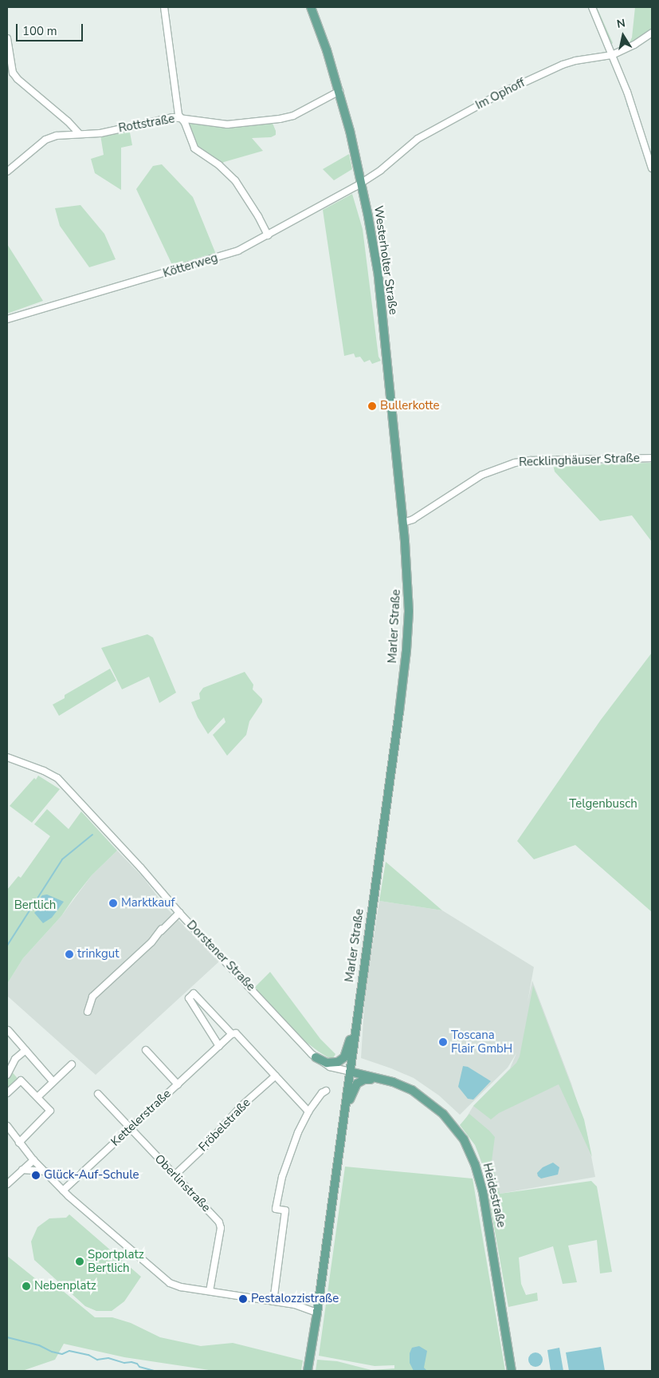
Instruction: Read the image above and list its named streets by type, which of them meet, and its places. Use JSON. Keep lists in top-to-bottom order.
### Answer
{
  "streets": {
    "main road": ["Westerholter Straße", "Marler Straße", "Heidestraße"],
    "street": [
      "Im Ophoff",
      "Rottstraße",
      "Kötterweg",
      "Recklinghäuser Straße",
      "Dorstener Straße",
      "Kettelerstraße",
      "Fröbelstraße",
      "Oberlinstraße"
    ]
  },
  "crossings": [
    ["Im Ophoff", "Westerholter Straße"],
    ["Im Ophoff", "Kötterweg"],
    ["Rottstraße", "Westerholter Straße"],
    ["Westerholter Straße", "Kötterweg"],
    ["Westerholter Straße", "Recklinghäuser Straße"],
    ["Westerholter Straße", "Marler Straße"],
    ["Recklinghäuser Straße", "Marler Straße"],
    ["Marler Straße", "Dorstener Straße"],
    ["Marler Straße", "Heidestraße"],
    ["Dorstener Straße", "Heidestraße"],
    ["Kettelerstraße", "Oberlinstraße"],
    ["Fröbelstraße", "Oberlinstraße"]
  ],
  "parks": ["Telgenbusch", "Bertlich"],
  "places": [
    "Bullerkotte",
    "Marktkauf",
    "trinkgut",
    "Toscana Flair GmbH",
    "Glück-Auf-Schule",
    "Sportplatz Bertlich",
    "Nebenplatz",
    "Pestalozzistraße"
  ],
  "scale_bar": "100 m",
  "north": "top"
}
